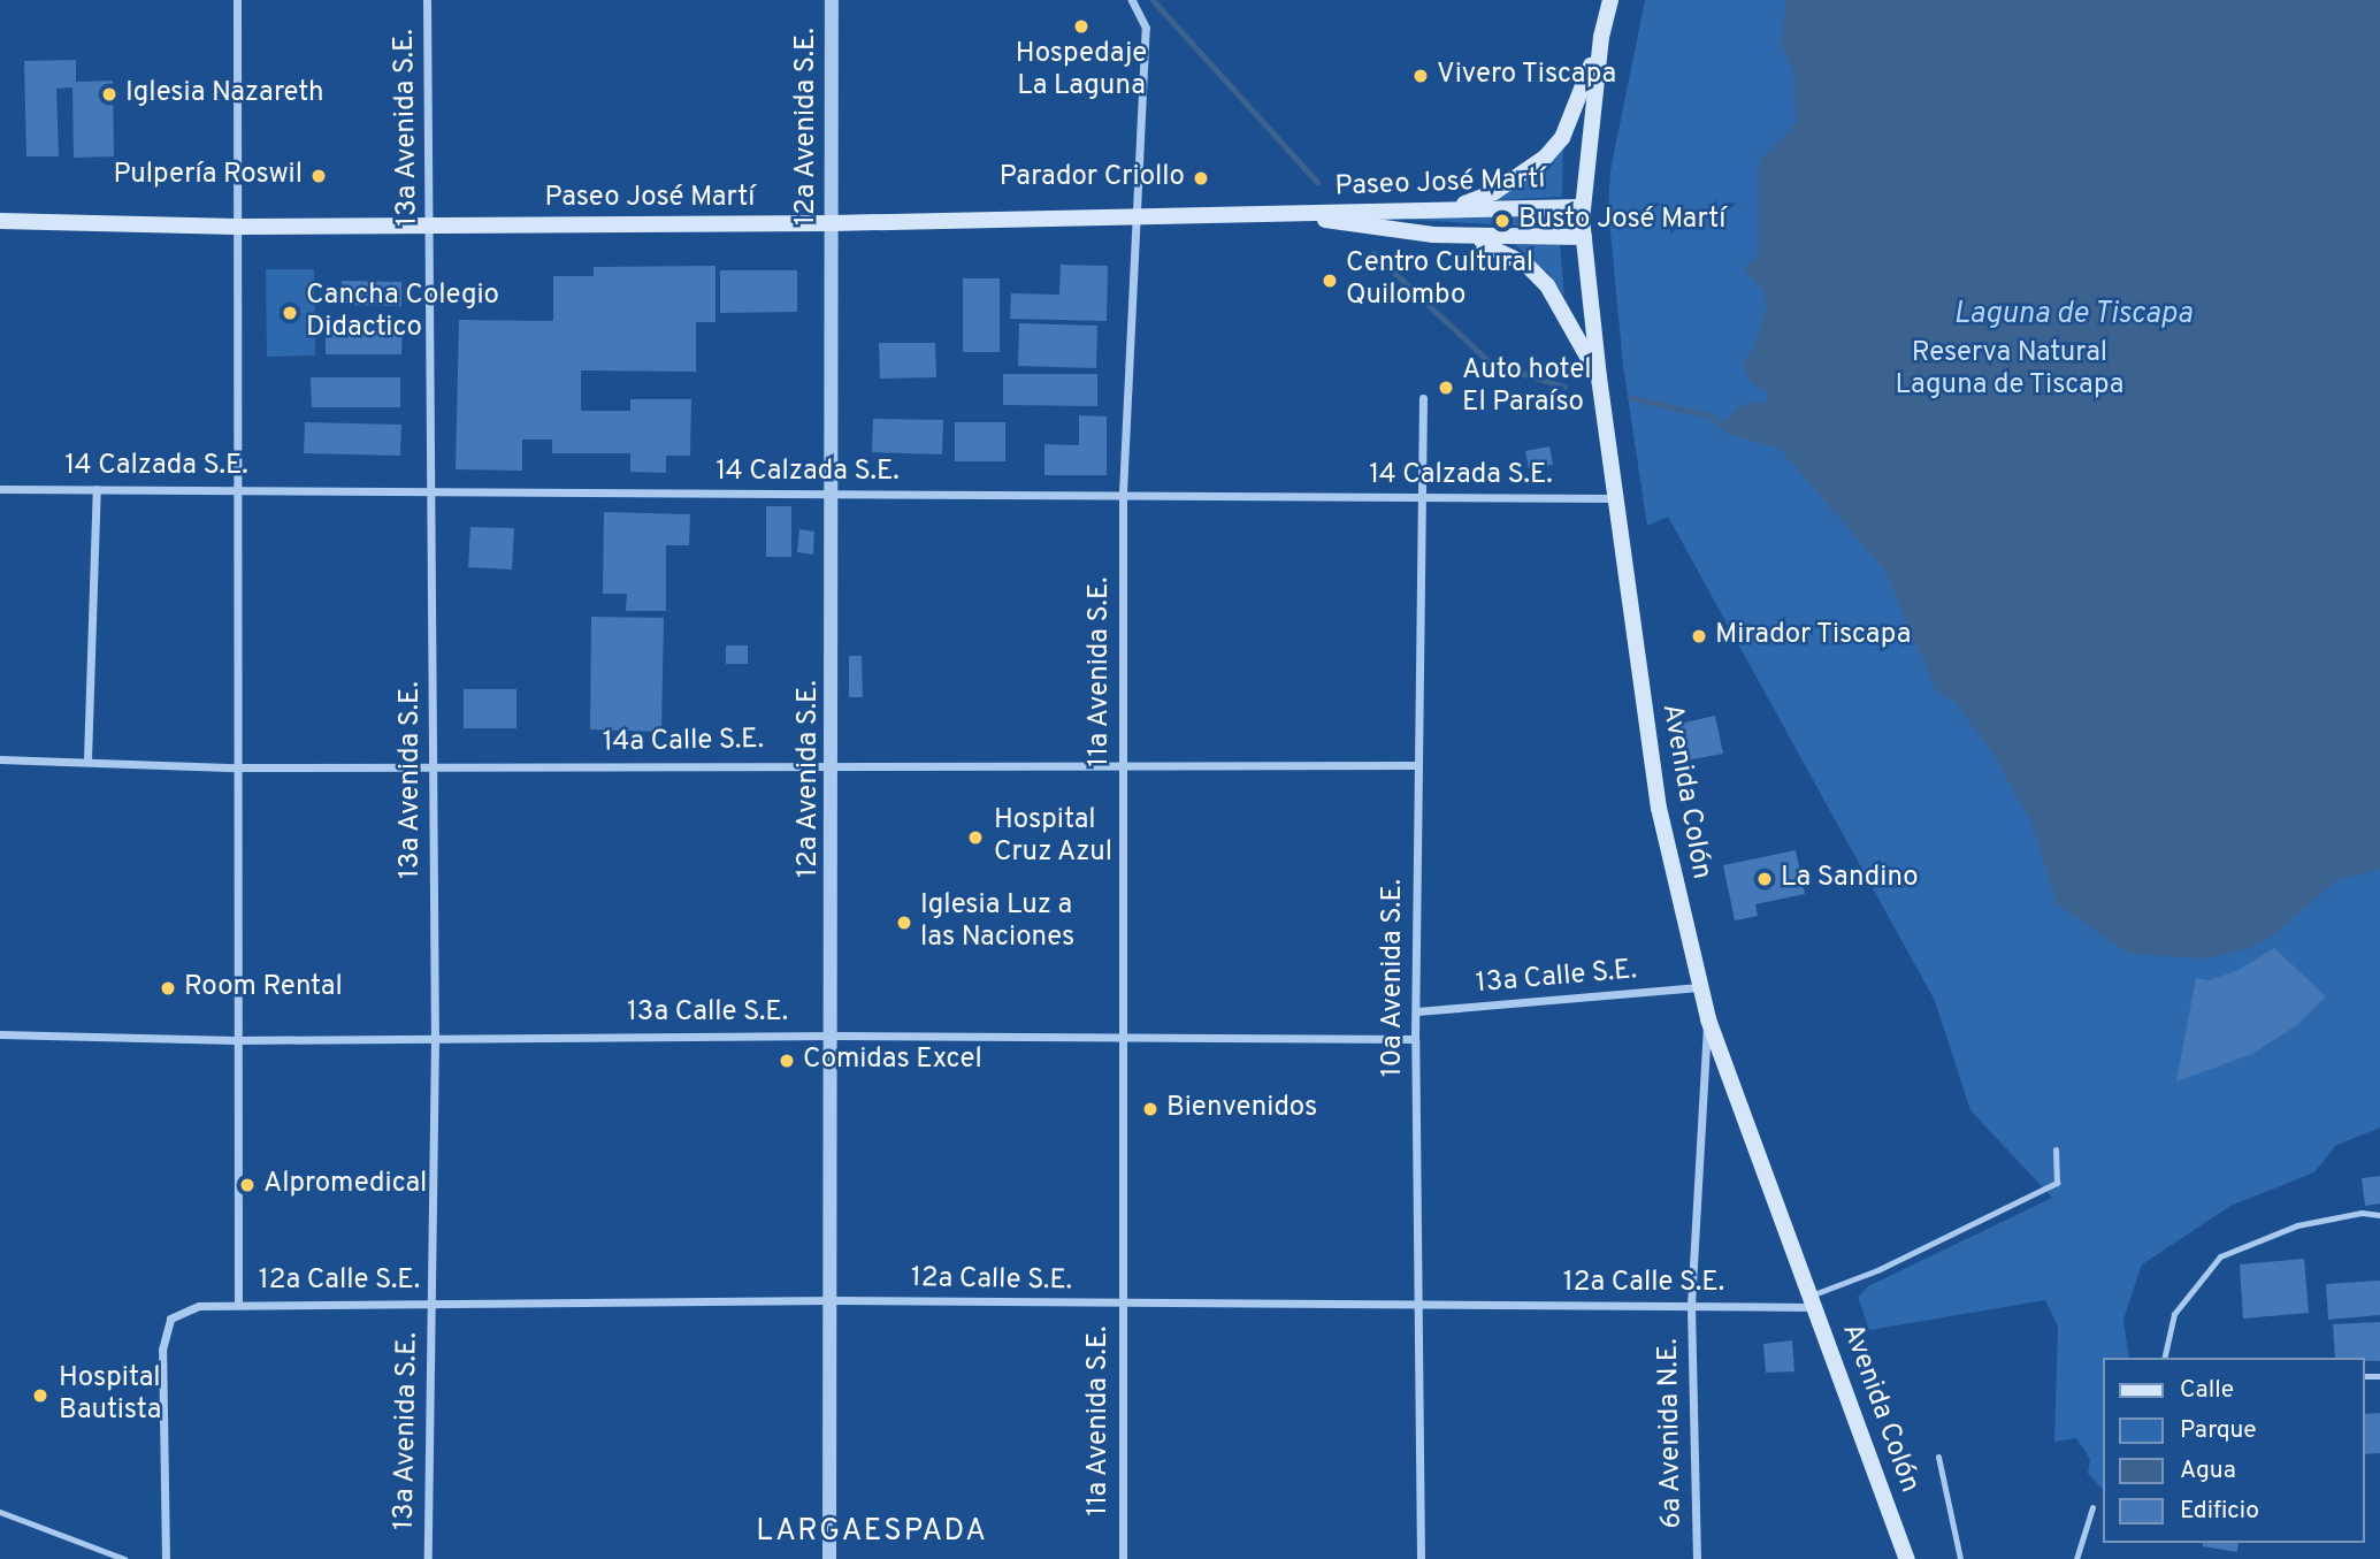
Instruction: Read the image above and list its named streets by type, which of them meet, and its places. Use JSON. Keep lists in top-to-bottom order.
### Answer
{
  "streets": {
    "main road": ["Paseo José Martí", "Avenida Colón"],
    "street": [
      "12a Avenida S.E.",
      "13a Avenida S.E.",
      "14 Calzada S.E.",
      "11a Avenida S.E.",
      "14a Calle S.E.",
      "10a Avenida S.E.",
      "13a Calle S.E.",
      "12a Calle S.E.",
      "6a Avenida N.E."
    ]
  },
  "crossings": [
    ["12a Avenida S.E.", "Paseo José Martí"],
    ["12a Avenida S.E.", "14 Calzada S.E."],
    ["12a Avenida S.E.", "14a Calle S.E."],
    ["12a Avenida S.E.", "13a Calle S.E."],
    ["12a Avenida S.E.", "12a Calle S.E."],
    ["13a Avenida S.E.", "Paseo José Martí"],
    ["13a Avenida S.E.", "14 Calzada S.E."],
    ["13a Avenida S.E.", "14a Calle S.E."],
    ["13a Avenida S.E.", "13a Calle S.E."],
    ["13a Avenida S.E.", "12a Calle S.E."],
    ["Paseo José Martí", "11a Avenida S.E."],
    ["Paseo José Martí", "Avenida Colón"],
    ["14 Calzada S.E.", "11a Avenida S.E."],
    ["14 Calzada S.E.", "Avenida Colón"],
    ["14 Calzada S.E.", "10a Avenida S.E."],
    ["11a Avenida S.E.", "14a Calle S.E."],
    ["11a Avenida S.E.", "13a Calle S.E."],
    ["11a Avenida S.E.", "12a Calle S.E."],
    ["14a Calle S.E.", "10a Avenida S.E."],
    ["Avenida Colón", "13a Calle S.E."],
    ["Avenida Colón", "12a Calle S.E."],
    ["Avenida Colón", "6a Avenida N.E."],
    ["10a Avenida S.E.", "13a Calle S.E."],
    ["10a Avenida S.E.", "12a Calle S.E."],
    ["12a Calle S.E.", "6a Avenida N.E."]
  ],
  "districts": ["LARGAESPADA"],
  "water": ["Laguna de Tiscapa"],
  "parks": ["Reserva Natural Laguna de Tiscapa"],
  "places": [
    "Hospedaje La Laguna",
    "Vivero Tiscapa",
    "Iglesia Nazareth",
    "Pulpería Roswil",
    "Parador Criollo",
    "Busto José Martí",
    "Centro Cultural Quilombo",
    "Cancha Colegio Didactico",
    "Auto hotel El Paraíso",
    "Mirador Tiscapa",
    "Hospital Cruz Azul",
    "La Sandino",
    "Iglesia Luz a las Naciones",
    "Room Rental",
    "Comidas Excel",
    "Bienvenidos",
    "Alpromedical",
    "Hospital Bautista"
  ],
  "legend": [
    "Calle",
    "Parque",
    "Agua",
    "Edificio"
  ]
}
